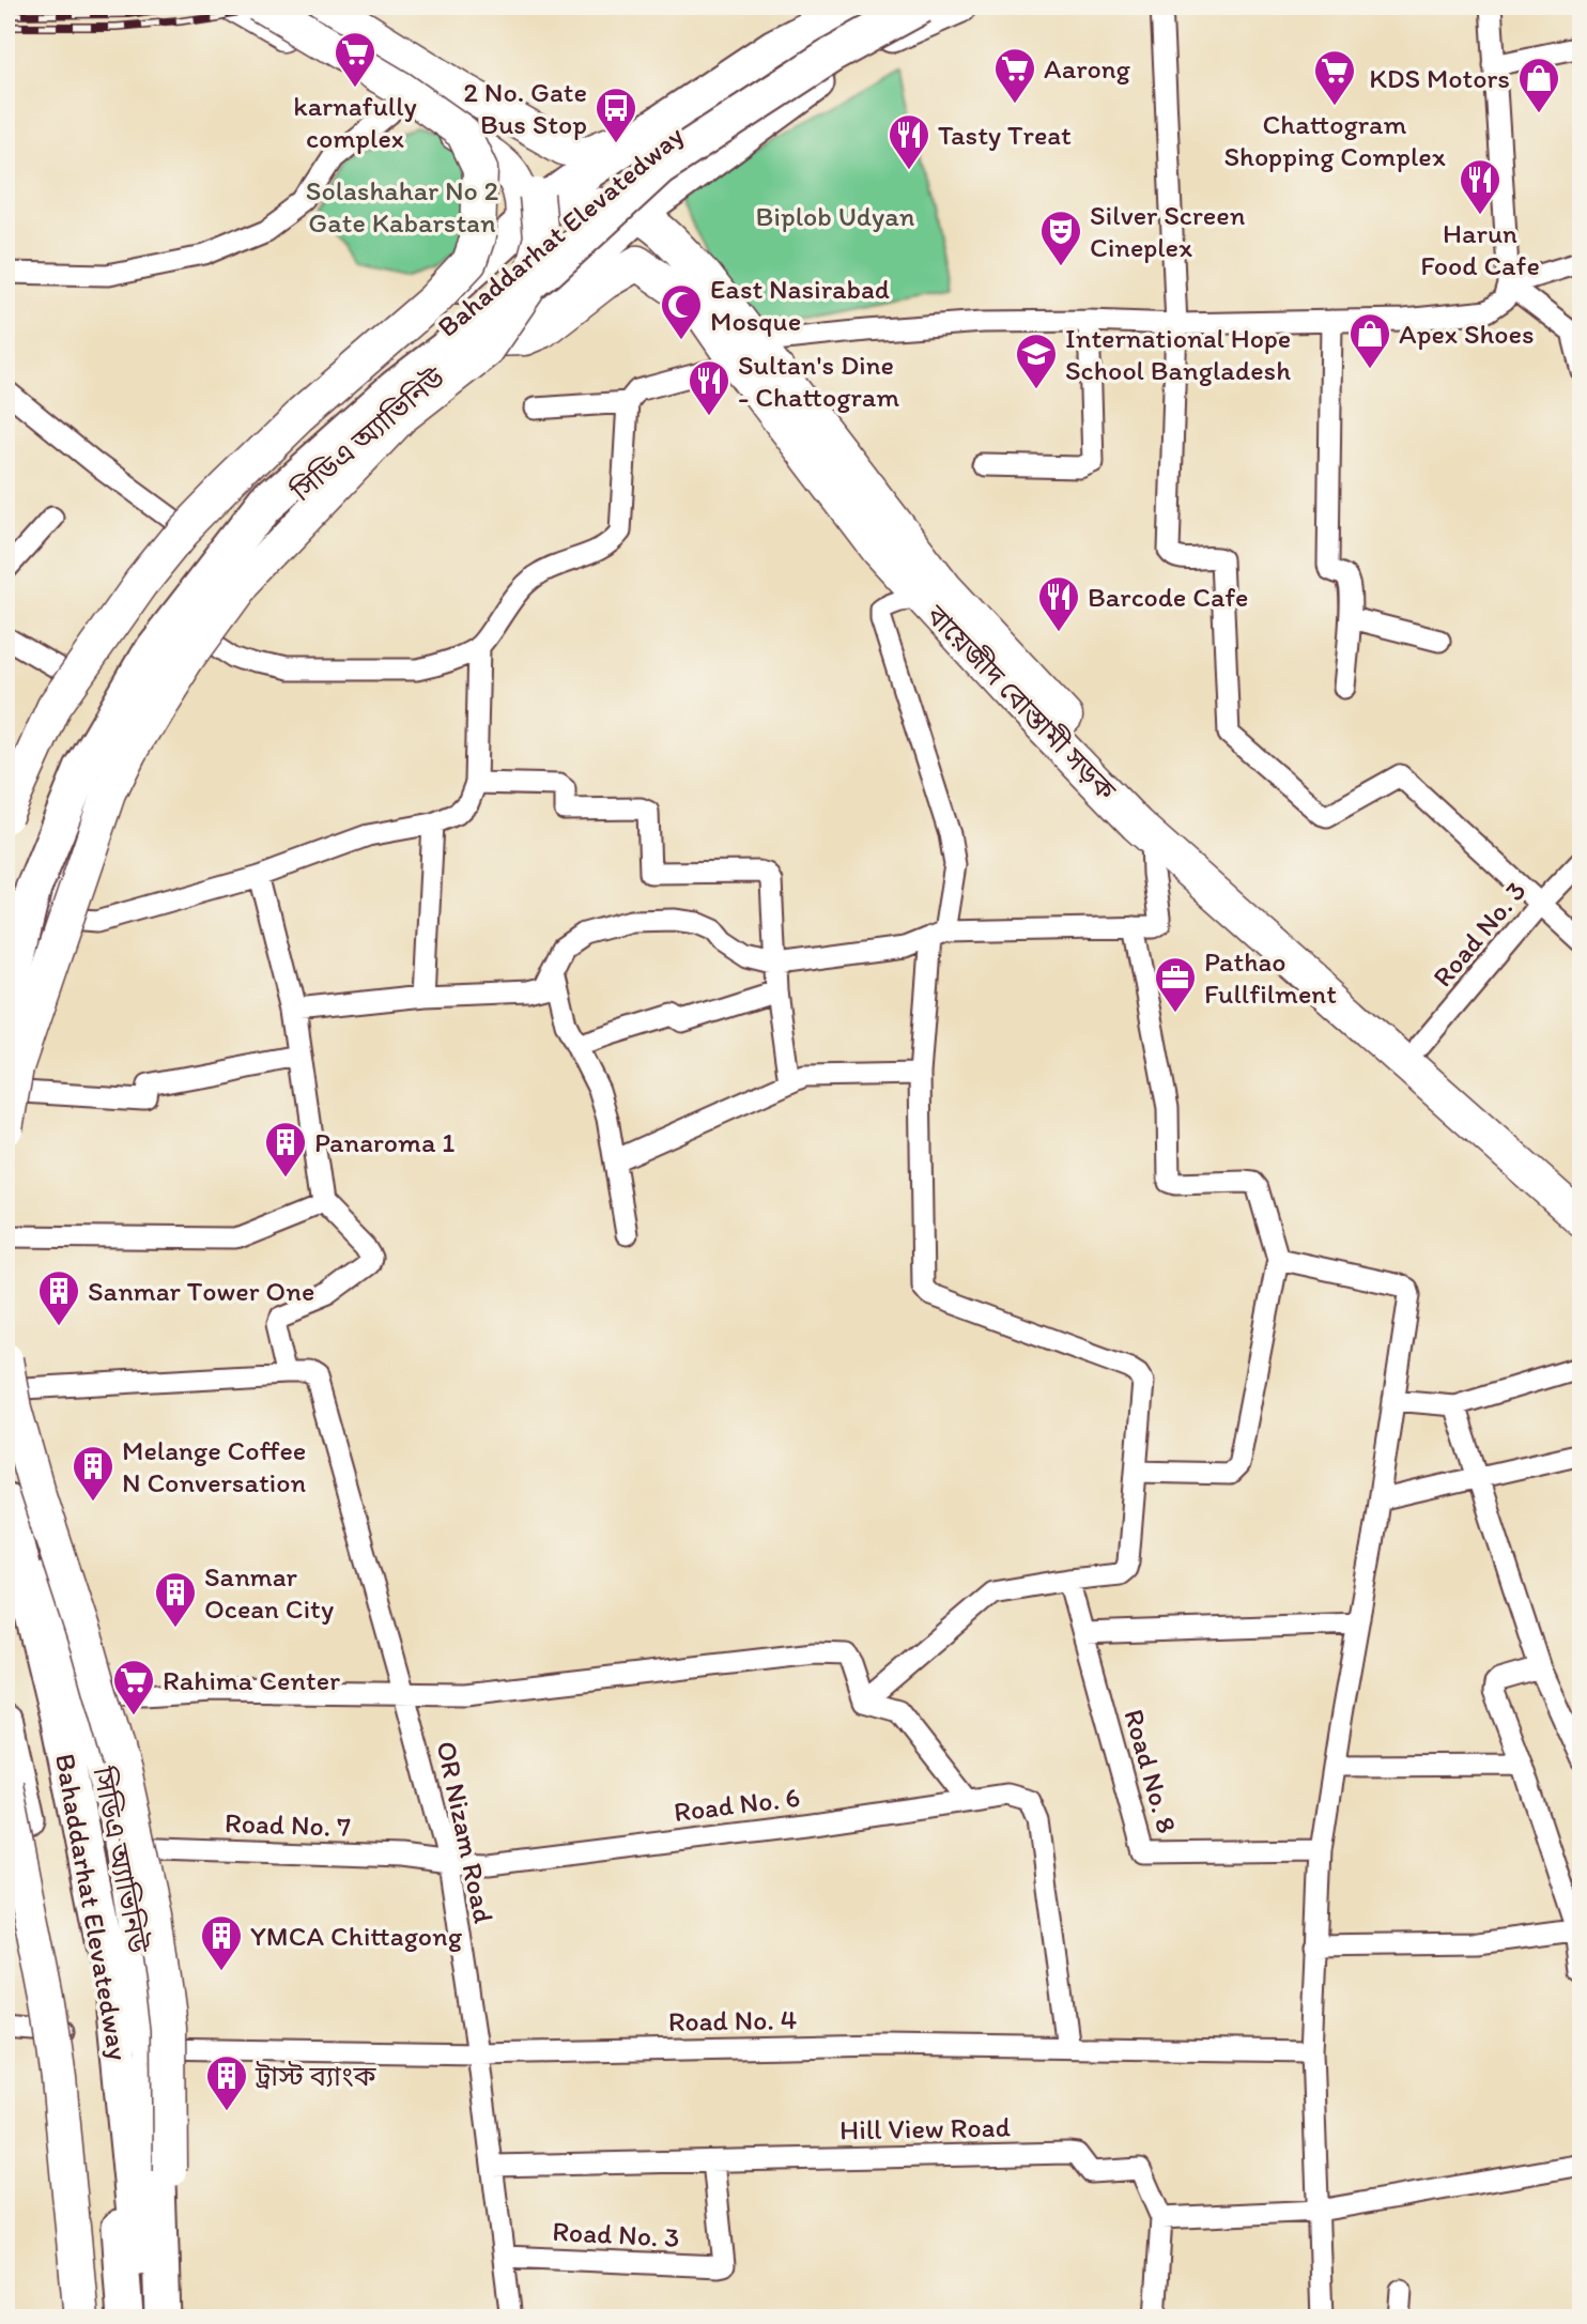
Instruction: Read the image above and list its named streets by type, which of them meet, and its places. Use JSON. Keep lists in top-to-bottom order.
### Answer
{
  "streets": {
    "highway": ["Bahaddarhat Elevatedway", "সিডিএ অ্যাভিনিউ"],
    "main road": ["বায়েজীদ বোস্তামী সড়ক"],
    "street": [
      "Road No. 3",
      "Road No. 8",
      "Road No. 6",
      "Road No. 7",
      "OR Nizam Road",
      "Road No. 4",
      "Hill View Road"
    ]
  },
  "crossings": [
    ["সিডিএ অ্যাভিনিউ", "বায়েজীদ বোস্তামী সড়ক"],
    ["সিডিএ অ্যাভিনিউ", "Road No. 7"],
    ["সিডিএ অ্যাভিনিউ", "Road No. 4"],
    ["বায়েজীদ বোস্তামী সড়ক", "Road No. 3"],
    ["Road No. 3", "OR Nizam Road"],
    ["Road No. 3", "Hill View Road"],
    ["Road No. 6", "Road No. 7"],
    ["Road No. 6", "OR Nizam Road"],
    ["Road No. 6", "Road No. 4"],
    ["Road No. 7", "OR Nizam Road"],
    ["OR Nizam Road", "Road No. 4"],
    ["OR Nizam Road", "Hill View Road"]
  ],
  "parks": ["Solashahar No 2 Gate Kabarstan", "Biplob Udyan"],
  "places": {
    "supermarket": [
      "karnafully complex",
      "Aarong",
      "Chattogram Shopping Complex",
      "Rahima Center"
    ],
    "shop": ["KDS Motors", "Apex Shoes"],
    "bus stop": ["2 No. Gate Bus Stop"],
    "restaurant": [
      "Tasty Treat",
      "Harun Food Cafe",
      "Sultan's Dine - Chattogram",
      "Barcode Cafe"
    ],
    "theatre": ["Silver Screen Cineplex"],
    "mosque": ["East Nasirabad Mosque"],
    "school or university": ["International Hope School Bangladesh"],
    "office": ["Pathao Fullfilment"],
    "building": [
      "Panaroma 1",
      "Sanmar Tower One",
      "Melange Coffee N Conversation",
      "Sanmar Ocean City",
      "YMCA Chittagong",
      "ট্রাস্ট ব্যাংক"
    ]
  }
}
